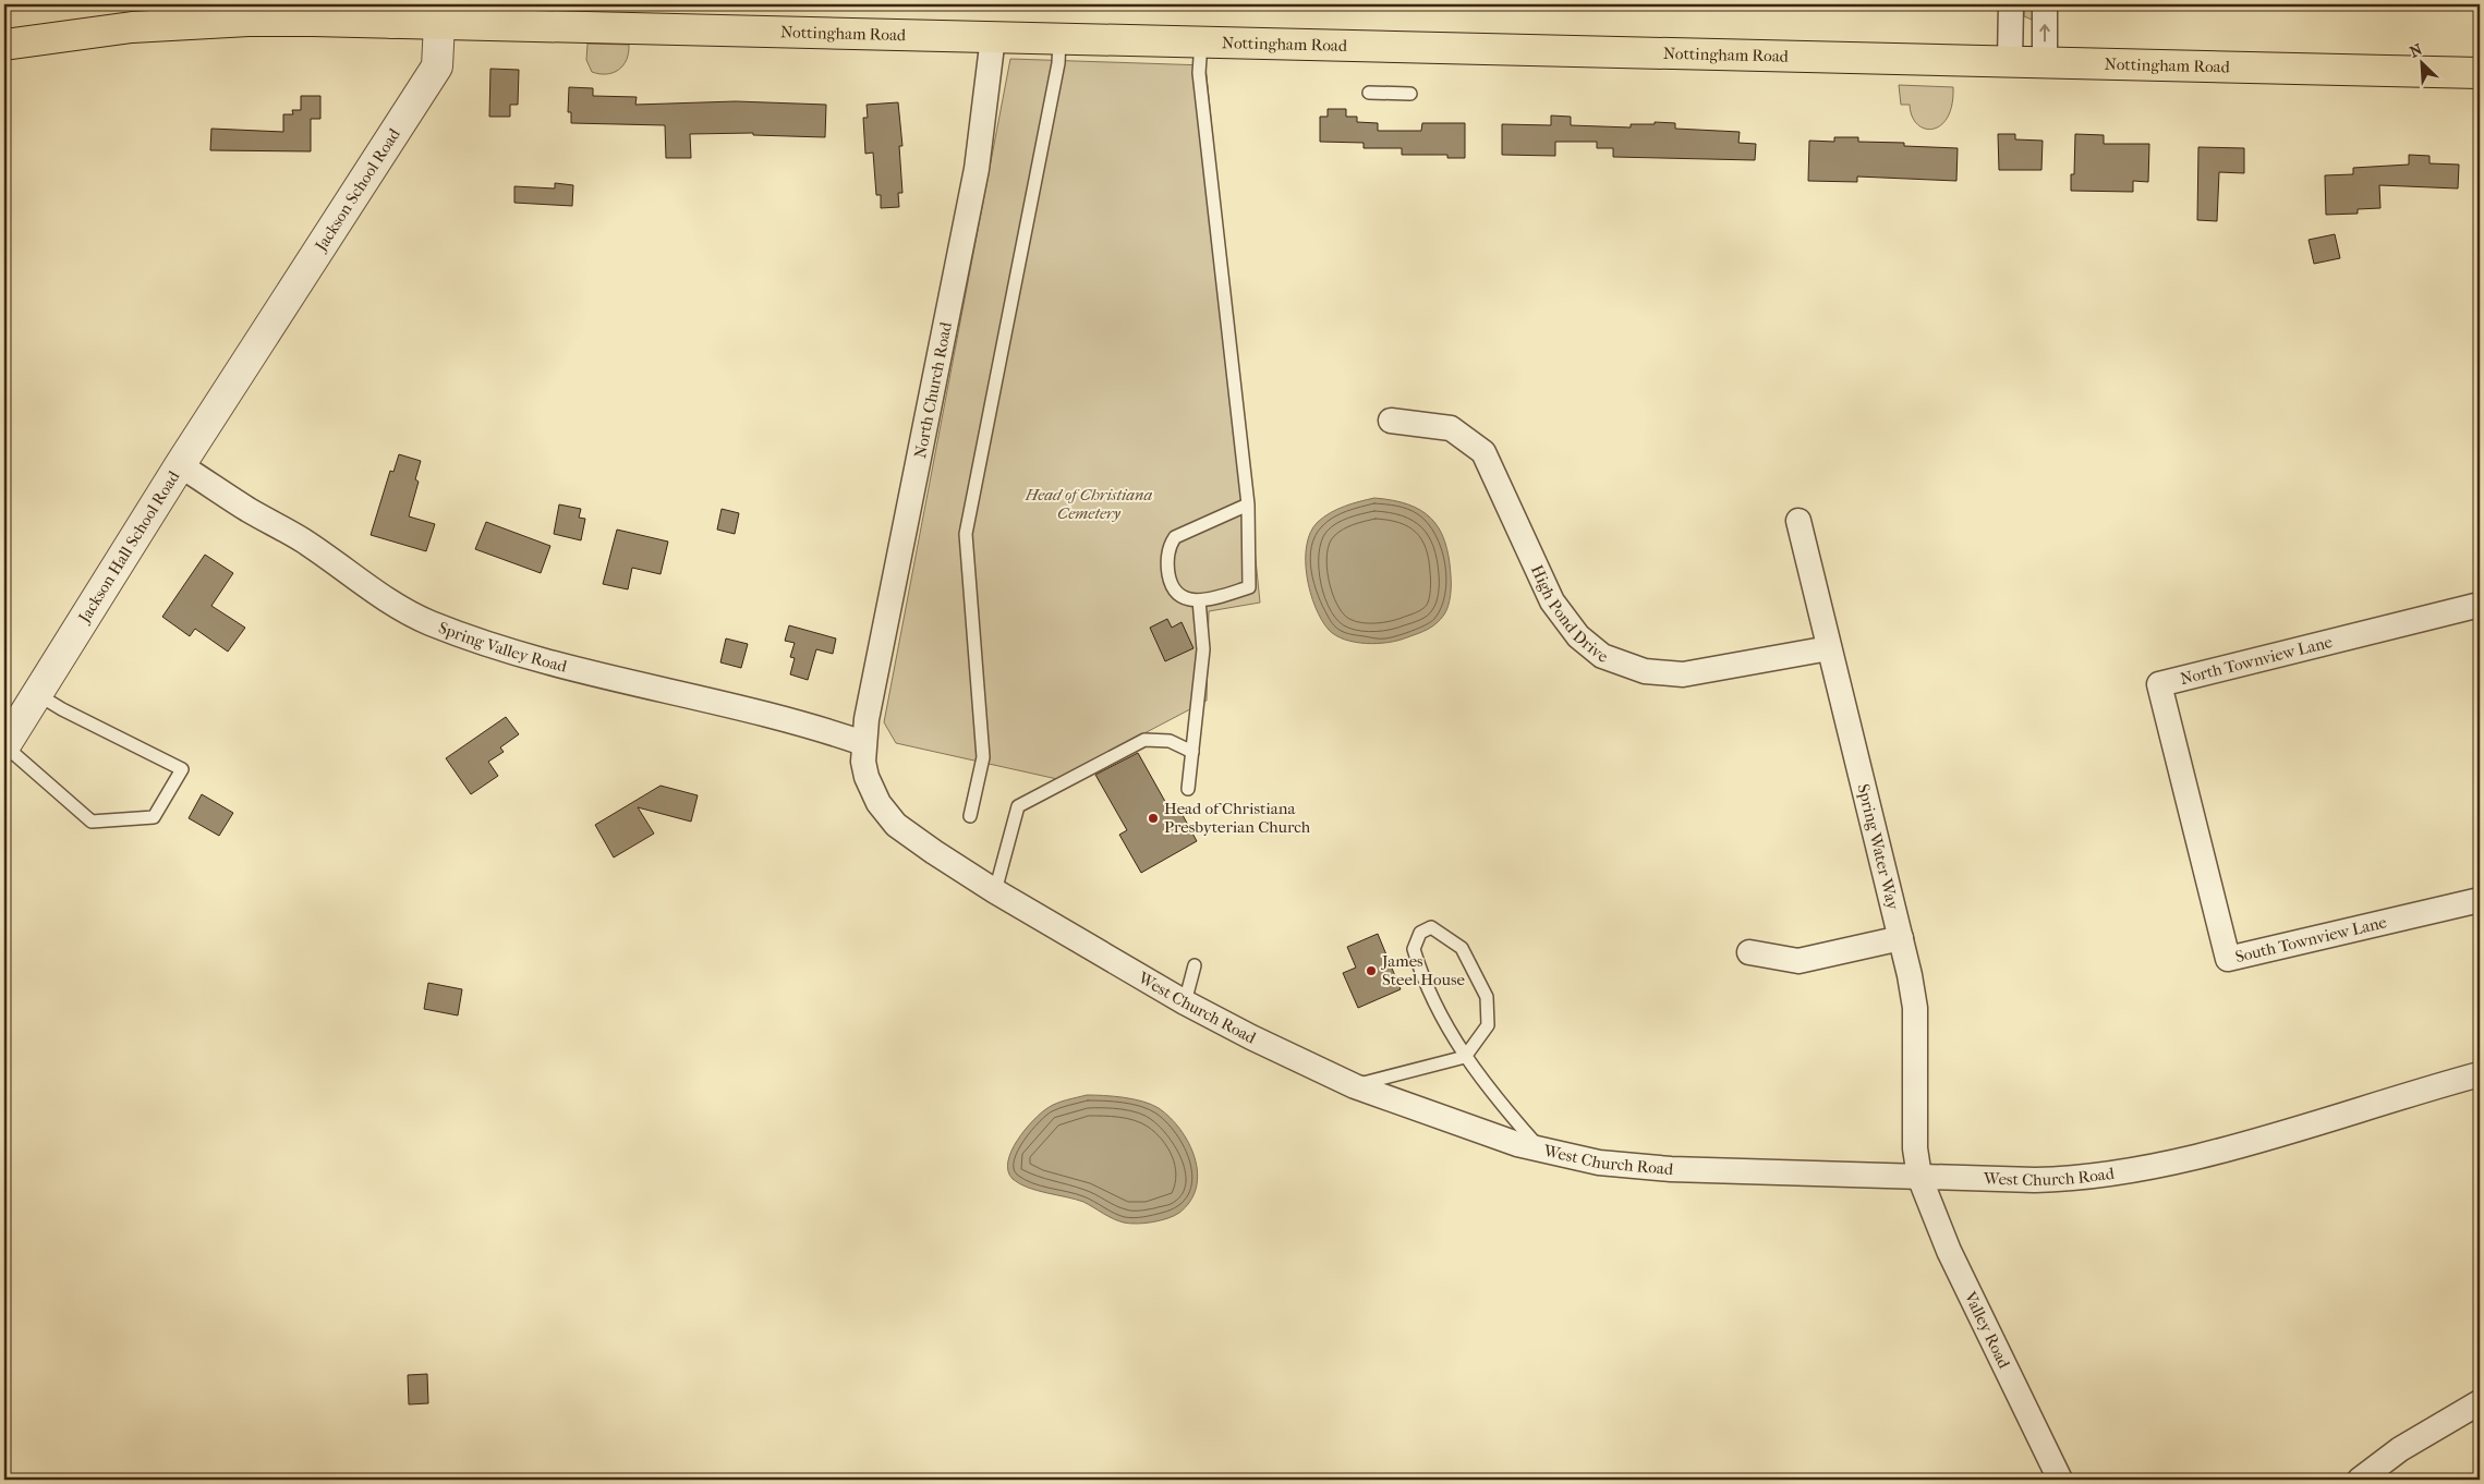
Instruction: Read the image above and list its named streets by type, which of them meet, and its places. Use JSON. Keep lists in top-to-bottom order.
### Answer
{
  "streets": {
    "main road": ["Nottingham Road"],
    "street": [
      "Jackson School Road",
      "North Church Road",
      "Jackson Hall School Road",
      "High Pond Drive",
      "Spring Valley Road",
      "North Townview Lane",
      "Spring Water Way",
      "South Townview Lane",
      "West Church Road",
      "Valley Road"
    ]
  },
  "crossings": [
    ["Nottingham Road", "Jackson School Road"],
    ["Nottingham Road", "North Church Road"],
    ["Jackson School Road", "Jackson Hall School Road"],
    ["North Church Road", "Spring Valley Road"],
    ["North Church Road", "West Church Road"],
    ["Jackson Hall School Road", "Spring Valley Road"],
    ["High Pond Drive", "Spring Water Way"],
    ["Spring Valley Road", "West Church Road"],
    ["North Townview Lane", "South Townview Lane"],
    ["Spring Water Way", "West Church Road"],
    ["Spring Water Way", "Valley Road"],
    ["West Church Road", "Valley Road"]
  ],
  "parks": ["Head of Christiana Cemetery"],
  "places": ["Head of Christiana Presbyterian Church", "James Steel House"],
  "north": "top left"
}
